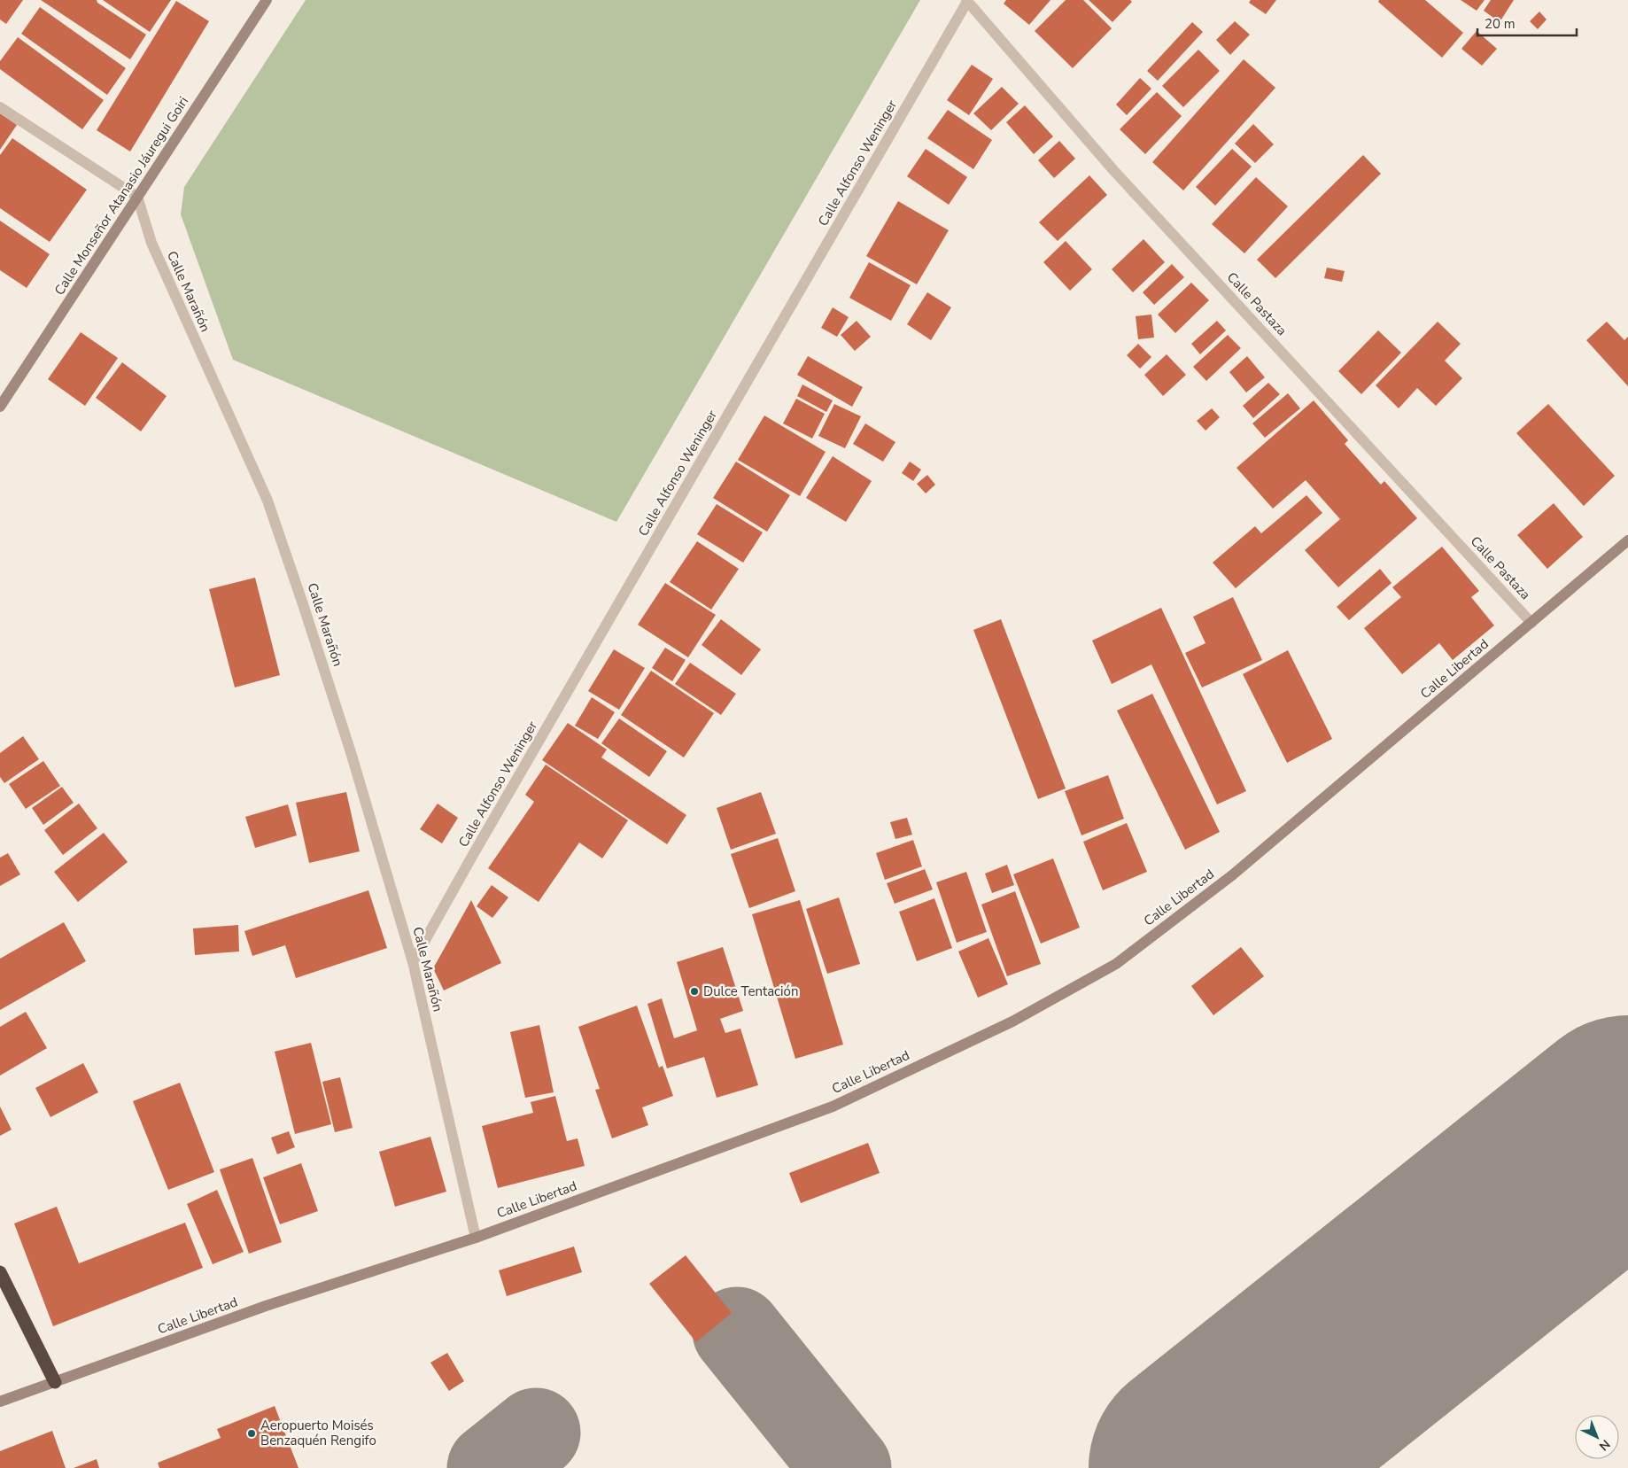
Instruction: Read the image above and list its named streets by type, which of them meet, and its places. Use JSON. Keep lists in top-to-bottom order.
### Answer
{
  "streets": {
    "street": [
      "Calle Alfonso Weninger",
      "Calle Monseñor Atanasio Jáuregui Goiri",
      "Calle Marañón",
      "Calle Pastaza",
      "Calle Libertad"
    ]
  },
  "crossings": [
    ["Calle Alfonso Weninger", "Calle Marañón"],
    ["Calle Alfonso Weninger", "Calle Pastaza"],
    ["Calle Monseñor Atanasio Jáuregui Goiri", "Calle Marañón"],
    ["Calle Marañón", "Calle Libertad"],
    ["Calle Pastaza", "Calle Libertad"]
  ],
  "places": ["Dulce Tentación", "Aeropuerto Moisés Benzaquén Rengifo"],
  "scale_bar": "20 m",
  "north": "bottom right"
}
